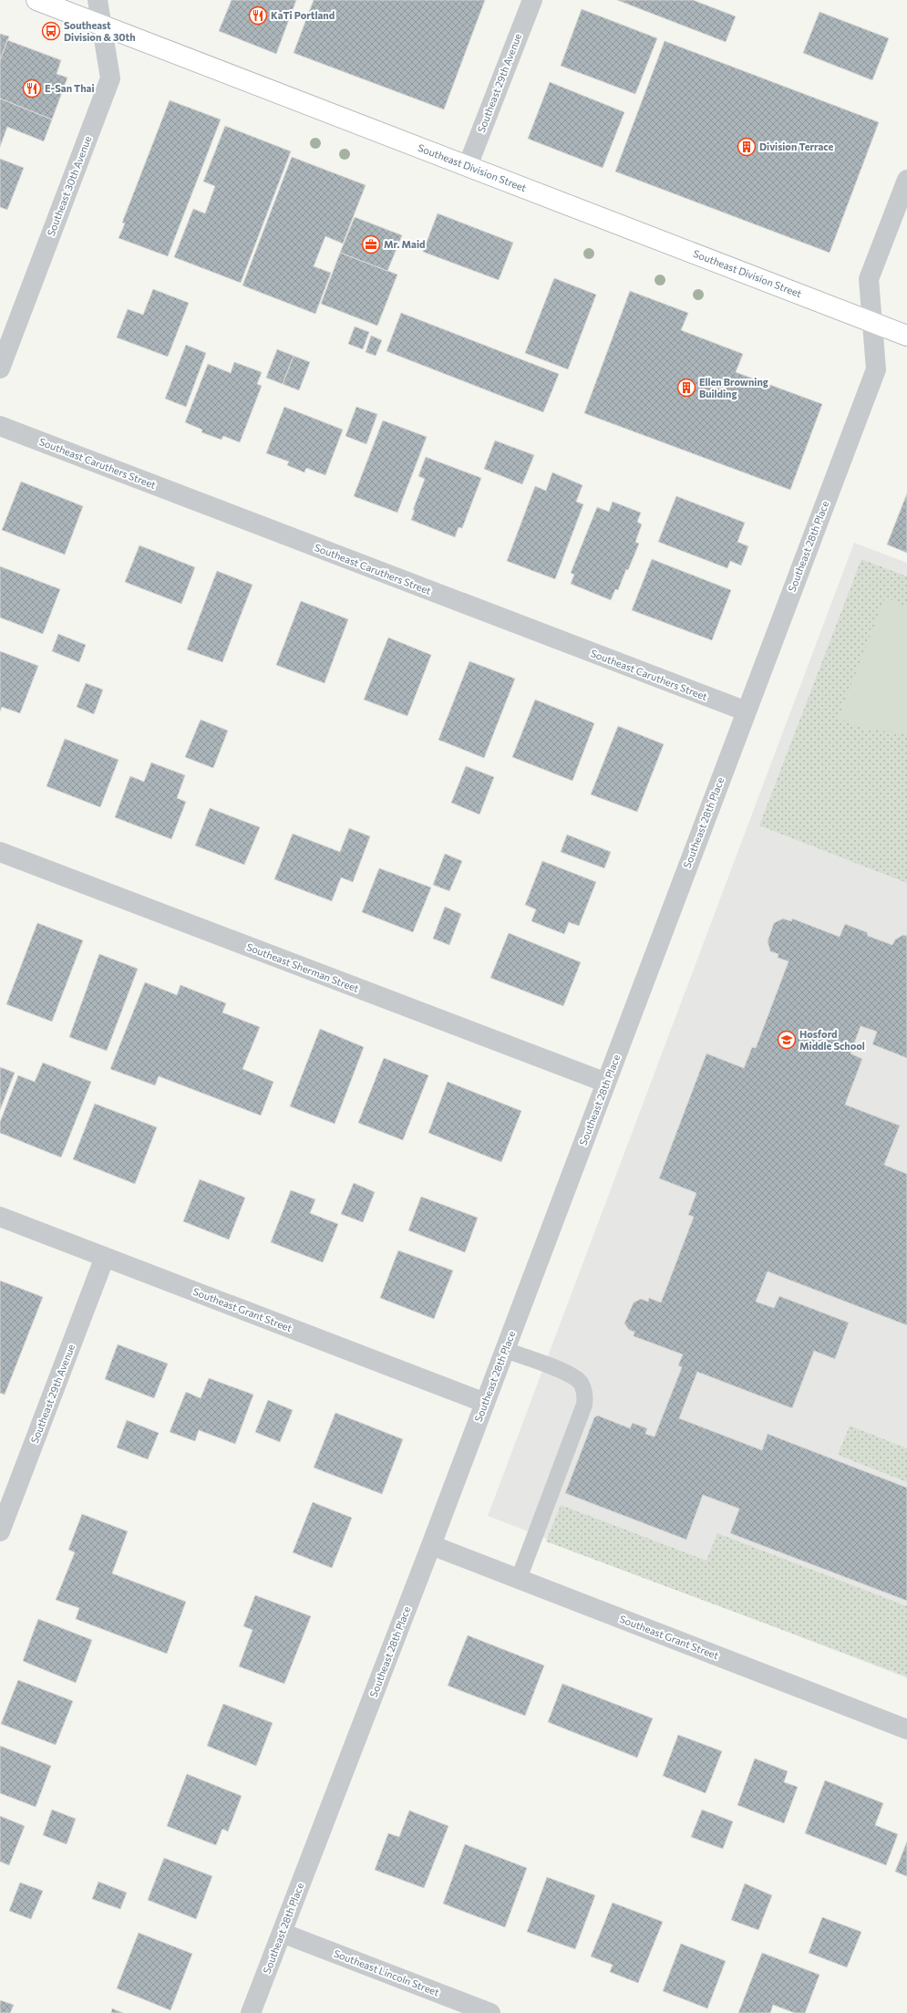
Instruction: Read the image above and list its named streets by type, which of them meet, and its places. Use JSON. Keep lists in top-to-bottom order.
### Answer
{
  "streets": {
    "main road": ["Southeast Division Street"],
    "street": [
      "Southeast 29th Avenue",
      "Southeast 30th Avenue",
      "Southeast Caruthers Street",
      "Southeast 28th Place",
      "Southeast Sherman Street",
      "Southeast Grant Street",
      "Southeast Lincoln Street"
    ]
  },
  "crossings": [
    ["Southeast 29th Avenue", "Southeast Division Street"],
    ["Southeast 29th Avenue", "Southeast Grant Street"],
    ["Southeast Division Street", "Southeast 30th Avenue"],
    ["Southeast Division Street", "Southeast 28th Place"],
    ["Southeast Caruthers Street", "Southeast 28th Place"],
    ["Southeast 28th Place", "Southeast Sherman Street"],
    ["Southeast 28th Place", "Southeast Grant Street"],
    ["Southeast 28th Place", "Southeast Lincoln Street"]
  ],
  "places": {
    "restaurant": ["KaTi Portland", "E-San Thai"],
    "bus stop": ["Southeast Division & 30th"],
    "building": ["Division Terrace", "Ellen Browning Building"],
    "office": ["Mr. Maid"],
    "school or university": ["Hosford Middle School"]
  }
}
